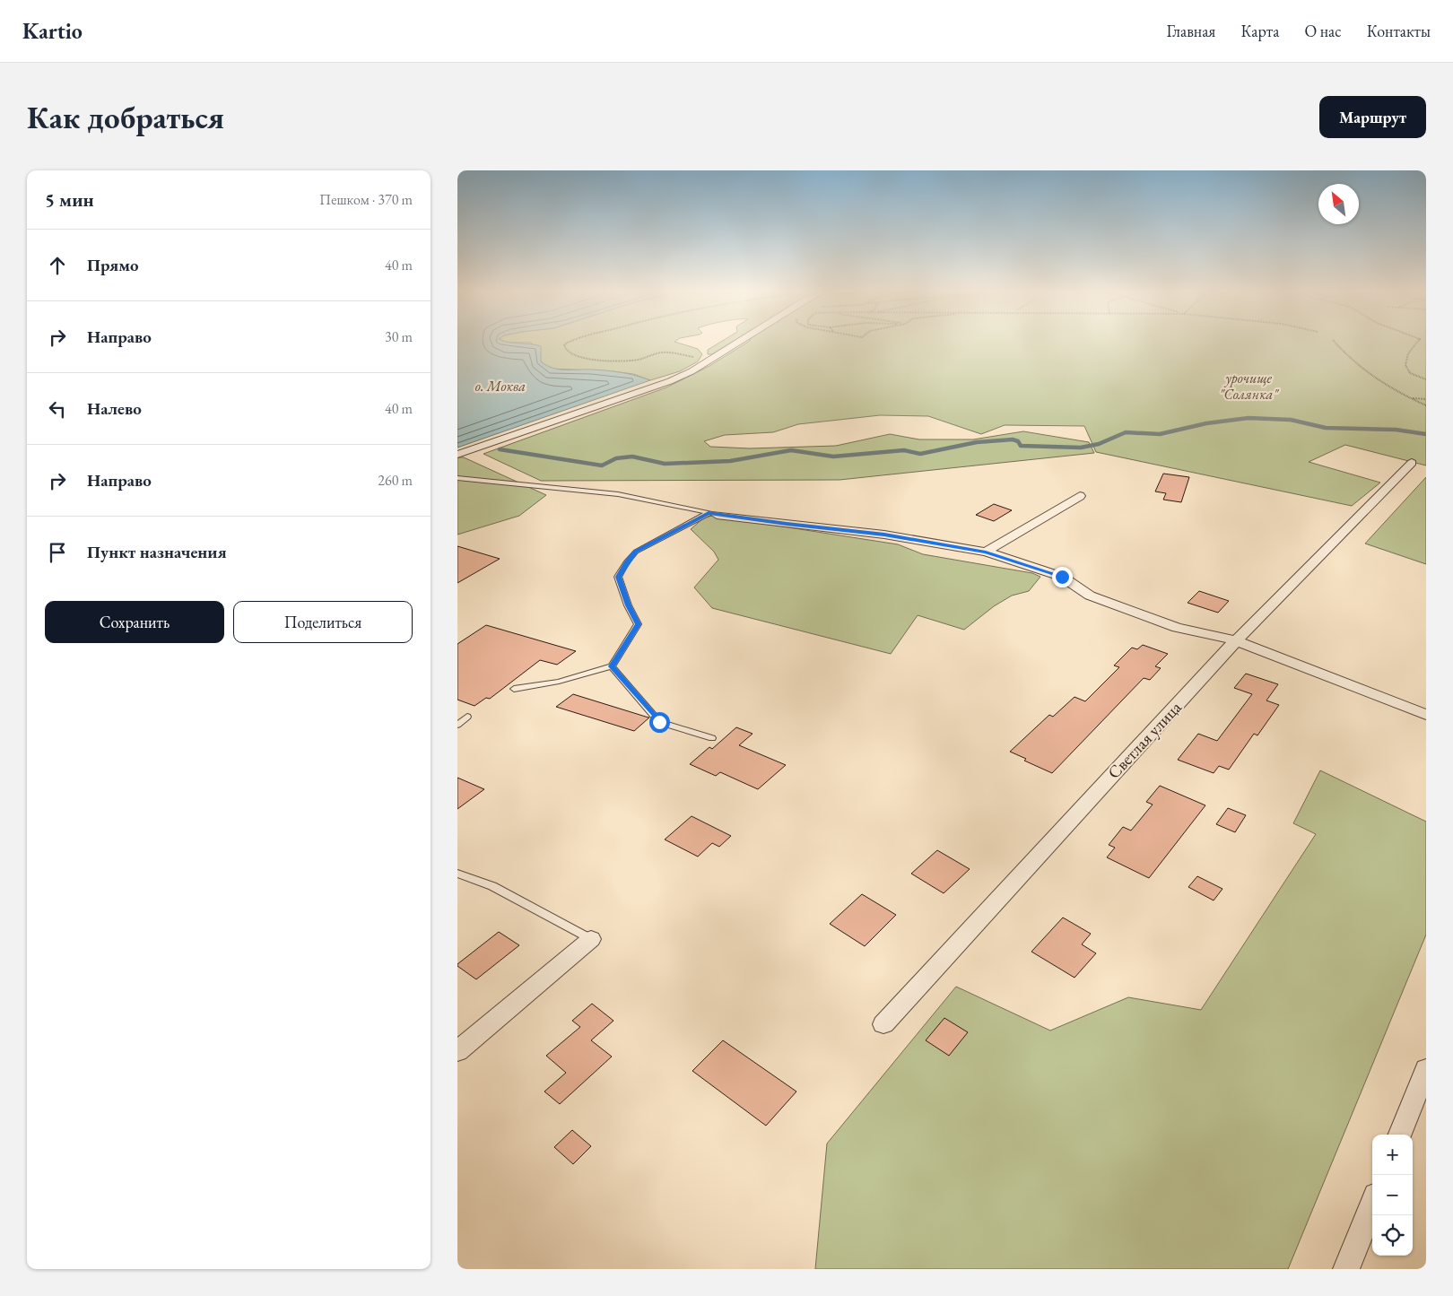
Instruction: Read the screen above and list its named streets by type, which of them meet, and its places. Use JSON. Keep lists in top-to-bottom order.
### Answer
{
  "streets": {
    "street": ["Светлая улица"]
  },
  "water": ["о. Моква"],
  "parks": ["урочище \"Солянка\""],
  "north": "top left",
  "page": {
    "header": "Kartio",
    "nav": [
      "Главная",
      "Карта",
      "О нас",
      "Контакты"
    ],
    "buttons": [
      "Маршрут",
      ["Сохранить", "Поделиться"]
    ],
    "title": "Как добраться",
    "heading": ["5 мин", "Пешком · 370 m"],
    "list": [
      ["Прямо", "40 m"],
      ["Направо", "30 m"],
      ["Налево", "40 m"],
      ["Направо", "260 m"],
      "Пункт назначения"
    ],
    "map_buttons": ["+", "−"]
  }
}
